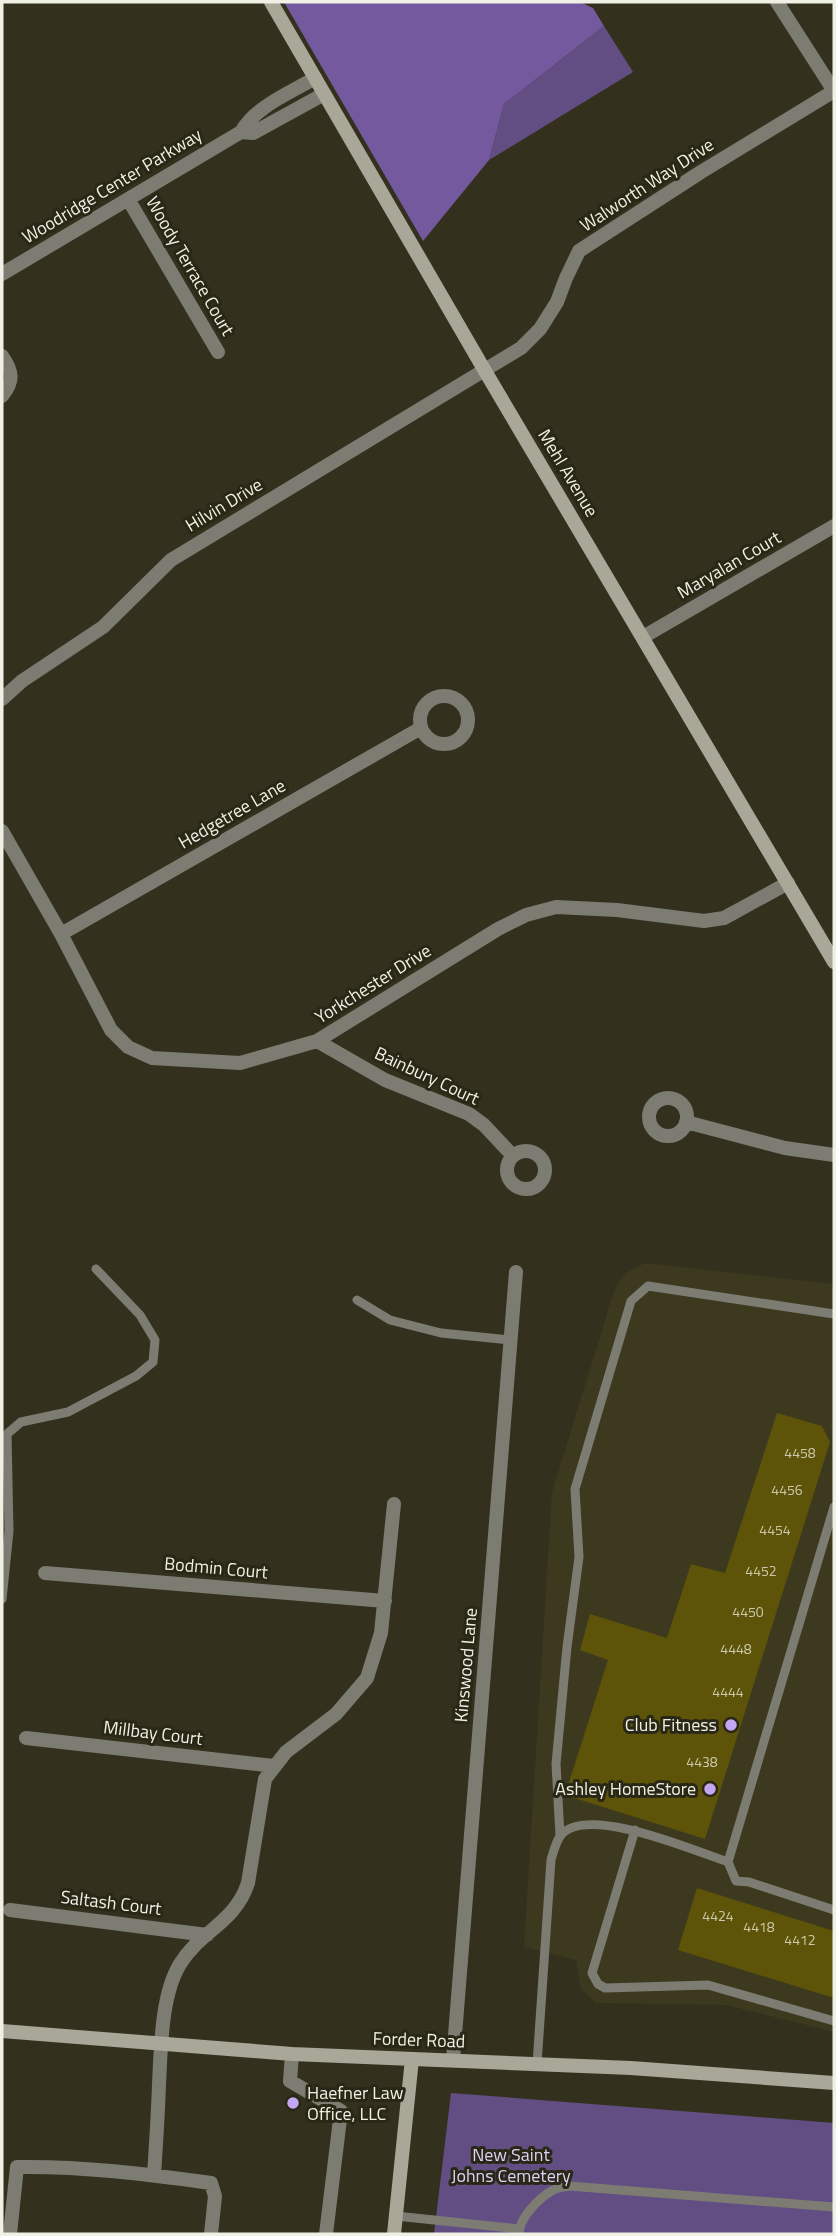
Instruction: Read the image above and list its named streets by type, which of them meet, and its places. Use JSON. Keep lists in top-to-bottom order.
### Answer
{
  "streets": {
    "street": [
      "Walworth Way Drive",
      "Woodridge Center Parkway",
      "Woody Terrace Court",
      "Mehl Avenue",
      "Hilvin Drive",
      "Maryalan Court",
      "Hedgetree Lane",
      "Yorkchester Drive",
      "Bainbury Court",
      "Bodmin Court",
      "Kinswood Lane",
      "Millbay Court",
      "Saltash Court",
      "Forder Road"
    ]
  },
  "crossings": [
    ["Walworth Way Drive", "Mehl Avenue"],
    ["Walworth Way Drive", "Hilvin Drive"],
    ["Woodridge Center Parkway", "Woody Terrace Court"],
    ["Woodridge Center Parkway", "Mehl Avenue"],
    ["Mehl Avenue", "Hilvin Drive"],
    ["Mehl Avenue", "Maryalan Court"],
    ["Mehl Avenue", "Yorkchester Drive"],
    ["Hedgetree Lane", "Yorkchester Drive"],
    ["Yorkchester Drive", "Bainbury Court"],
    ["Kinswood Lane", "Forder Road"]
  ],
  "parks": ["New Saint Johns Cemetery"],
  "places": ["Club Fitness", "Ashley HomeStore", "Haefner Law Office, LLC"],
  "house_numbers": [
    "4458",
    "4456",
    "4454",
    "4452",
    "4450",
    "4448",
    "4444",
    "4438",
    "4424",
    "4418",
    "4412"
  ]
}
